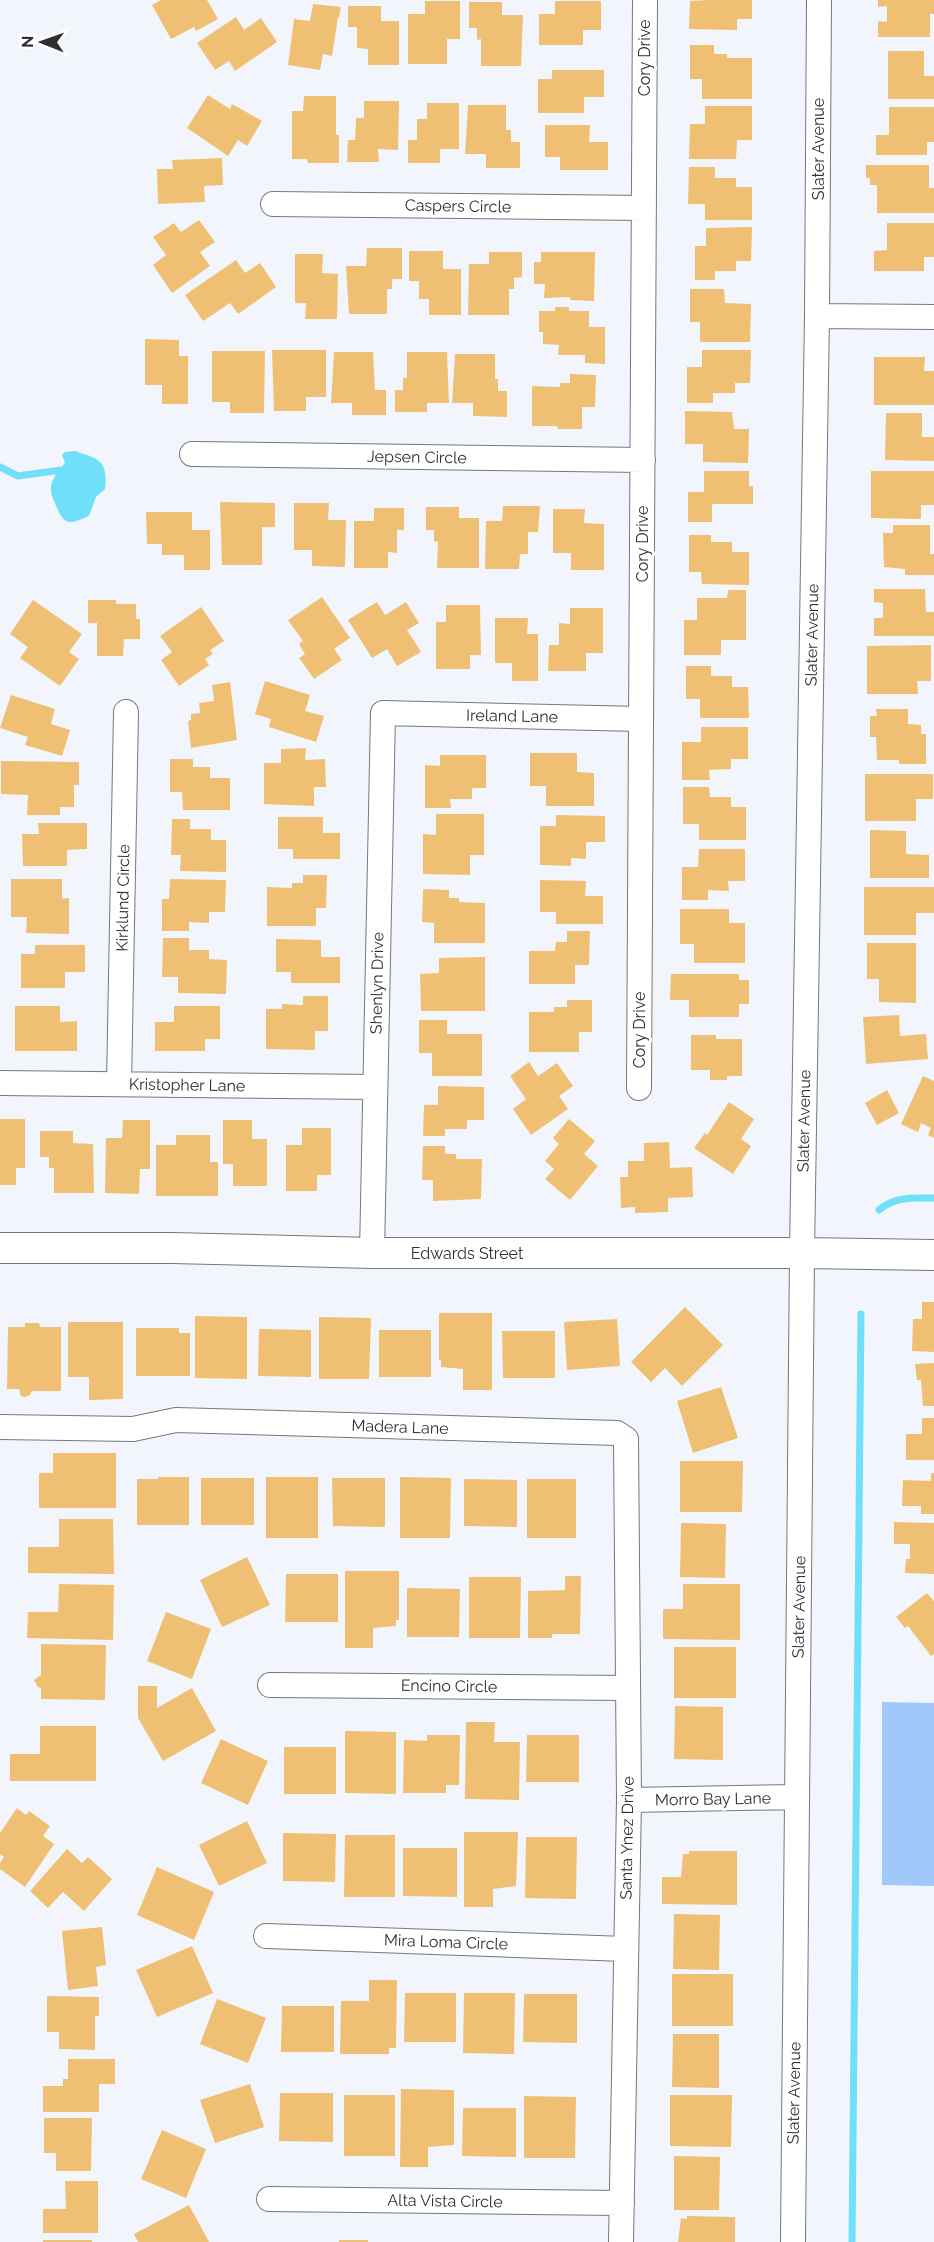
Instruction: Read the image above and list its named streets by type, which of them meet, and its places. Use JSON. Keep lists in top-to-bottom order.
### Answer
{
  "streets": {
    "main road": ["Edwards Street"],
    "street": [
      "Cory Drive",
      "Slater Avenue",
      "Caspers Circle",
      "Jepsen Circle",
      "Ireland Lane",
      "Kirklund Circle",
      "Shenlyn Drive",
      "Kristopher Lane",
      "Madera Lane",
      "Encino Circle",
      "Morro Bay Lane",
      "Santa Ynez Drive",
      "Mira Loma Circle",
      "Alta Vista Circle"
    ]
  },
  "crossings": [
    ["Cory Drive", "Caspers Circle"],
    ["Cory Drive", "Jepsen Circle"],
    ["Cory Drive", "Ireland Lane"],
    ["Slater Avenue", "Edwards Street"],
    ["Slater Avenue", "Morro Bay Lane"],
    ["Ireland Lane", "Shenlyn Drive"],
    ["Kirklund Circle", "Kristopher Lane"],
    ["Shenlyn Drive", "Kristopher Lane"],
    ["Shenlyn Drive", "Edwards Street"],
    ["Madera Lane", "Santa Ynez Drive"],
    ["Encino Circle", "Santa Ynez Drive"],
    ["Morro Bay Lane", "Santa Ynez Drive"],
    ["Santa Ynez Drive", "Mira Loma Circle"],
    ["Santa Ynez Drive", "Alta Vista Circle"]
  ],
  "north": "left"
}
